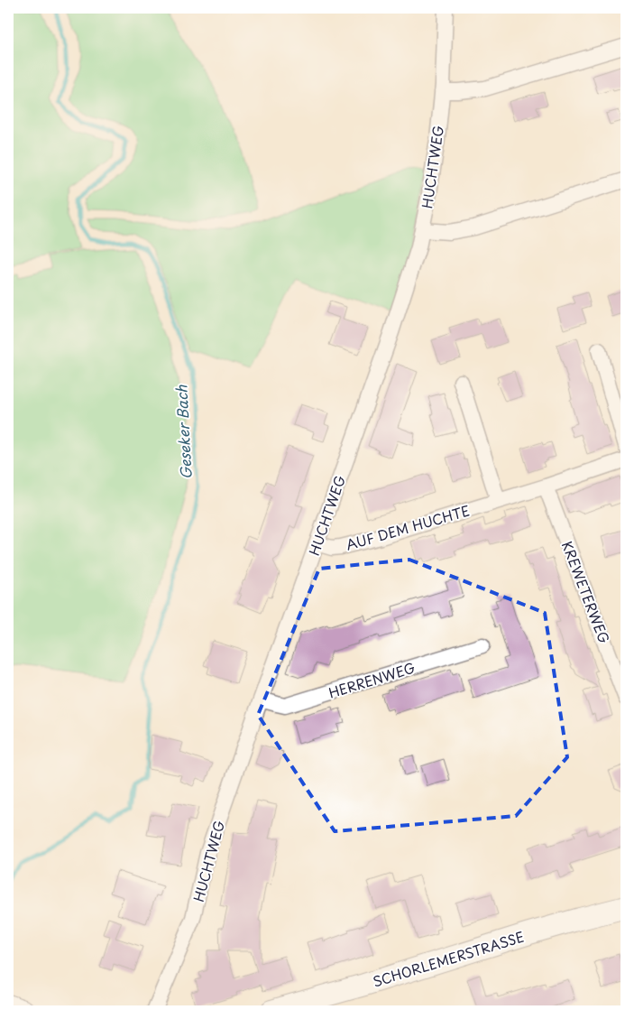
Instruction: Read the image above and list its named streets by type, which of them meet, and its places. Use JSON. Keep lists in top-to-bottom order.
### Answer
{
  "streets": {
    "street": [
      "HUCHTWEG",
      "AUF DEM HUCHTE",
      "KREWETERWEG",
      "HERRENWEG",
      "SCHORLEMERSTRASSE"
    ]
  },
  "crossings": [
    ["HUCHTWEG", "AUF DEM HUCHTE"],
    ["HUCHTWEG", "HERRENWEG"],
    ["AUF DEM HUCHTE", "KREWETERWEG"]
  ],
  "water": ["Geseker Bach"]
}
